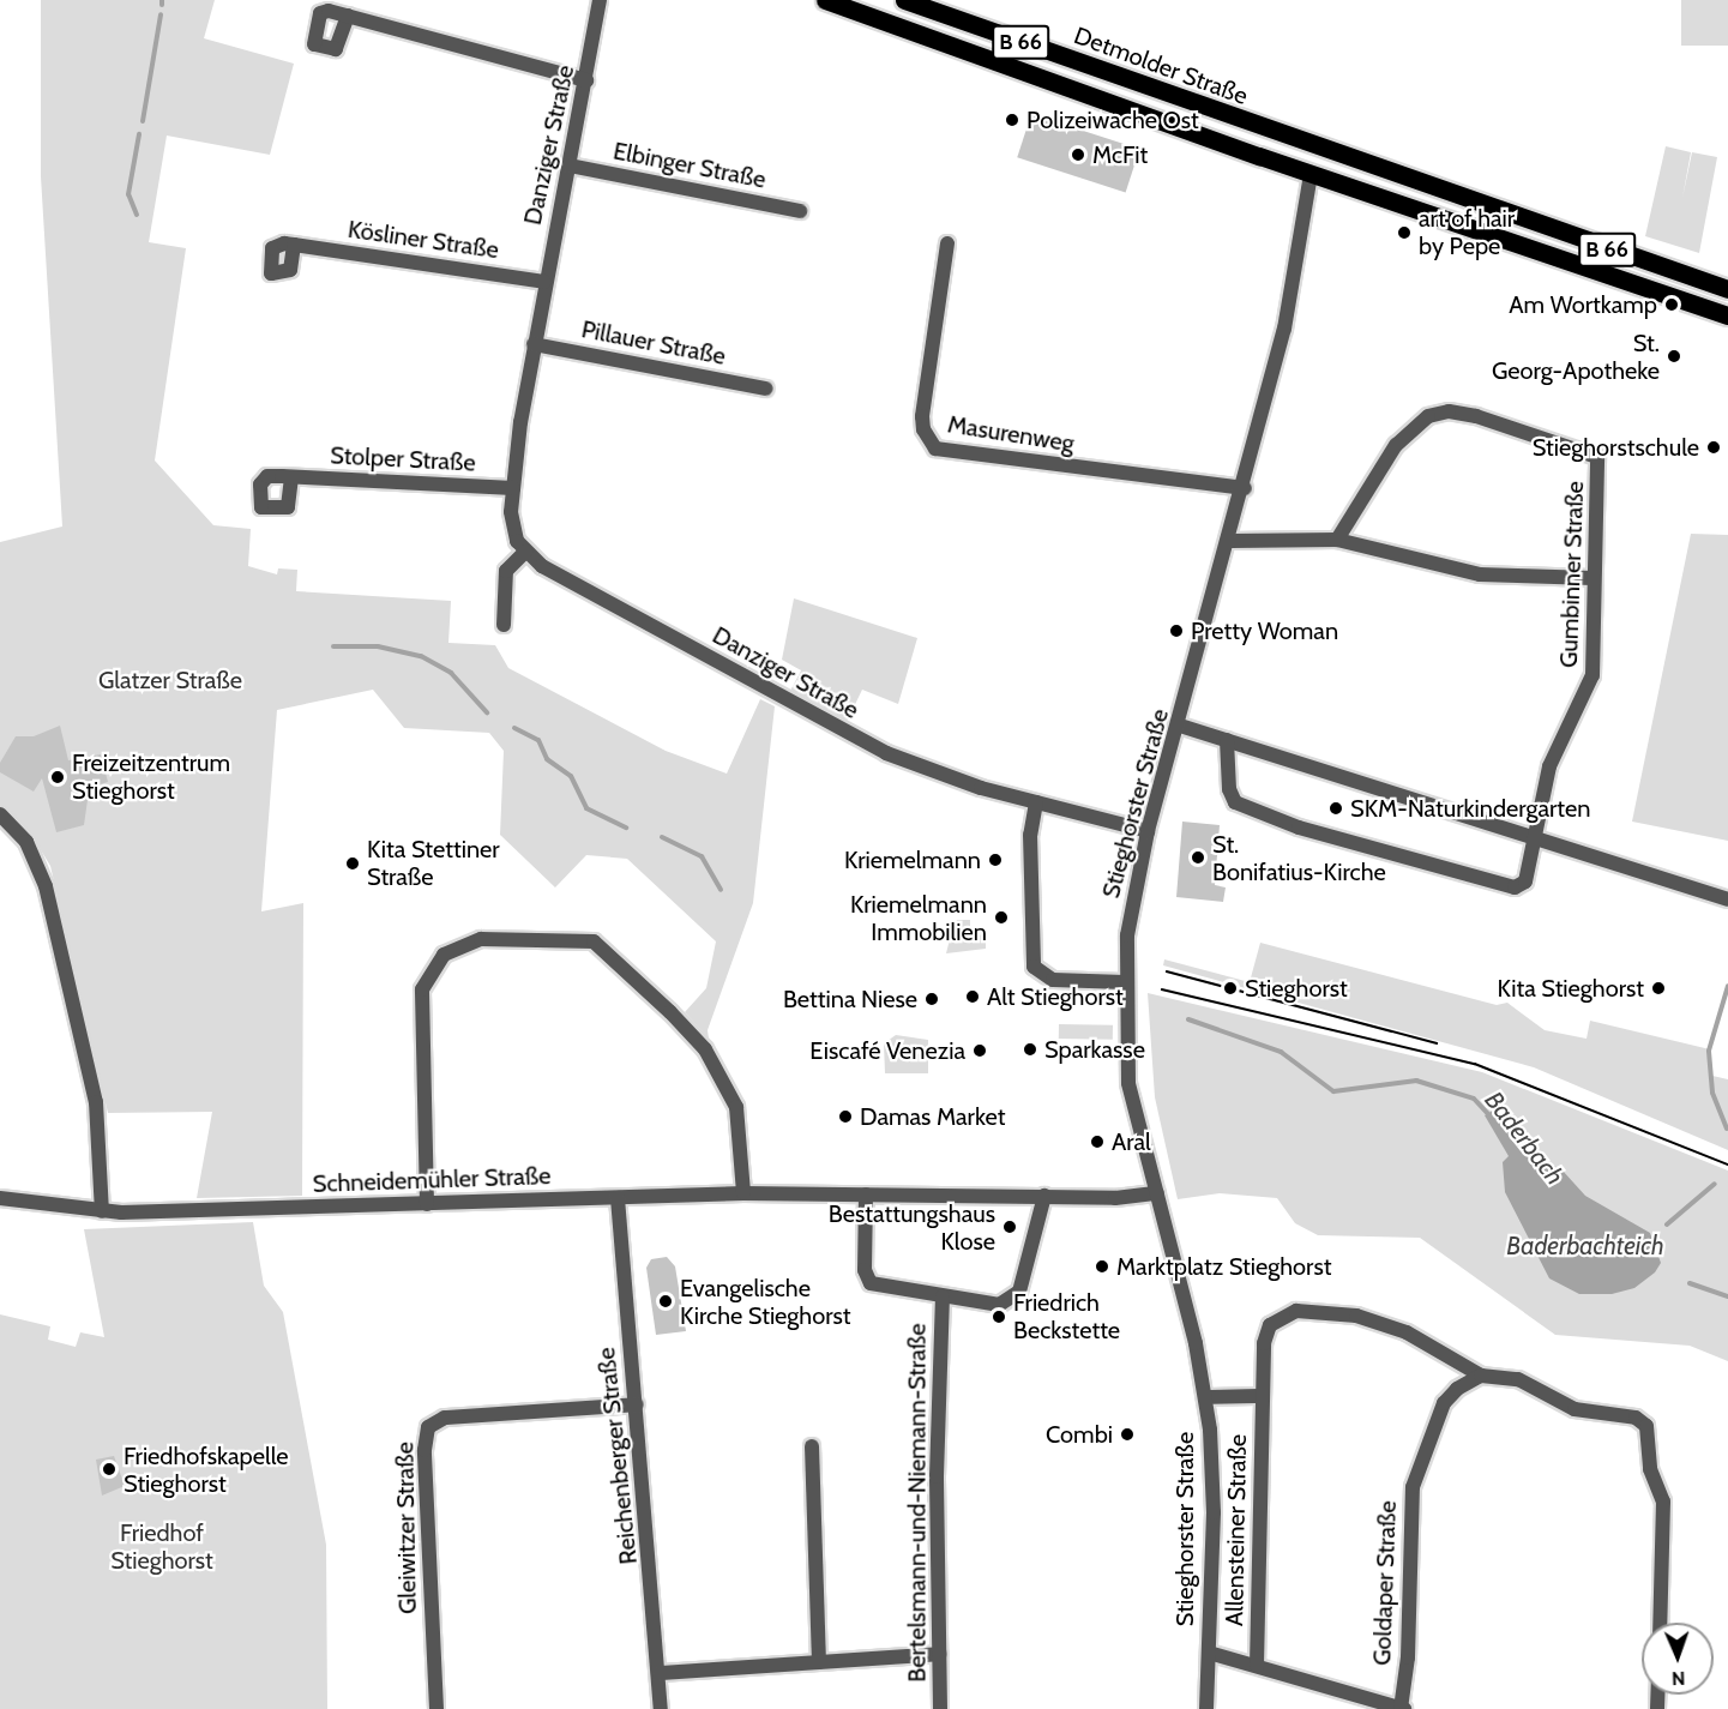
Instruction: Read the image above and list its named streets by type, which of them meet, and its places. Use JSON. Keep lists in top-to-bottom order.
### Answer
{
  "streets": {
    "main road": ["B 66", "Detmolder Straße"],
    "street": [
      "Danziger Straße",
      "Elbinger Straße",
      "Kösliner Straße",
      "Pillauer Straße",
      "Masurenweg",
      "Stolper Straße",
      "Gumbinner Straße",
      "Stieghorster Straße",
      "Schneidemühler Straße",
      "Reichenberger Straße",
      "Bertelsmann-und-Niemann-Straße",
      "Gleiwitzer Straße",
      "Allensteiner Straße",
      "Goldaper Straße"
    ]
  },
  "crossings": [
    ["B 66", "Stieghorster Straße"],
    ["Danziger Straße", "Elbinger Straße"],
    ["Danziger Straße", "Kösliner Straße"],
    ["Danziger Straße", "Pillauer Straße"],
    ["Danziger Straße", "Stolper Straße"],
    ["Danziger Straße", "Stieghorster Straße"],
    ["Masurenweg", "Stieghorster Straße"],
    ["Stieghorster Straße", "Schneidemühler Straße"],
    ["Schneidemühler Straße", "Reichenberger Straße"],
    ["Reichenberger Straße", "Gleiwitzer Straße"]
  ],
  "water": ["Baderbach", "Baderbachteich"],
  "parks": ["Glatzer Straße", "Friedhof Stieghorst"],
  "places": [
    "Polizeiwache Ost",
    "McFit",
    "art of hair by Pepe",
    "Am Wortkamp",
    "St. Georg-Apotheke",
    "Stieghorstschule",
    "Pretty Woman",
    "Freizeitzentrum Stieghorst",
    "SKM-Naturkindergarten",
    "St. Bonifatius-Kirche",
    "Kriemelmann",
    "Kita Stettiner Straße",
    "Kriemelmann Immobilien",
    "Stieghorst",
    "Kita Stieghorst",
    "Alt Stieghorst",
    "Bettina Niese",
    "Sparkasse",
    "Eiscafé Venezia",
    "Damas Market",
    "Aral",
    "Bestattungshaus Klose",
    "Marktplatz Stieghorst",
    "Evangelische Kirche Stieghorst",
    "Friedrich Beckstette",
    "Combi",
    "Friedhofskapelle Stieghorst"
  ],
  "north": "bottom"
}
